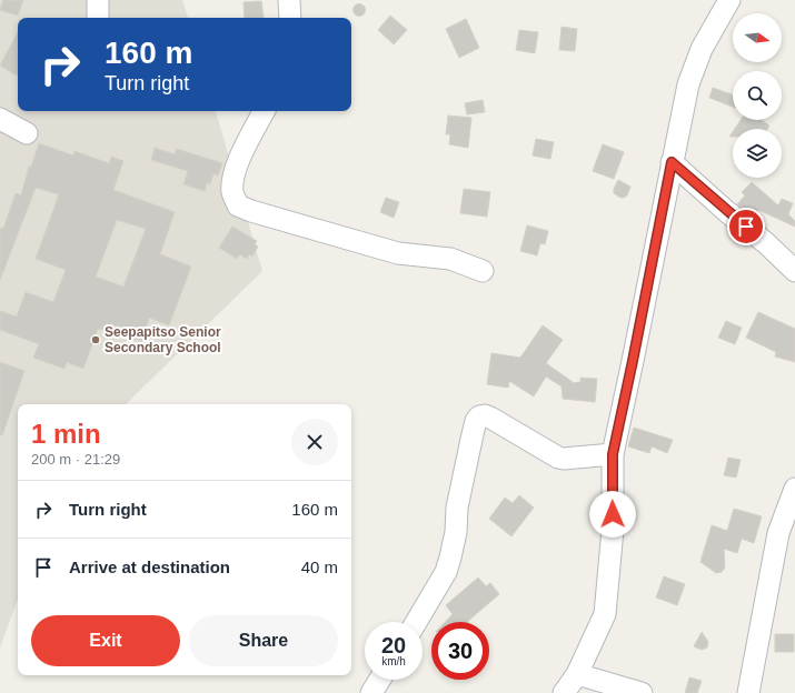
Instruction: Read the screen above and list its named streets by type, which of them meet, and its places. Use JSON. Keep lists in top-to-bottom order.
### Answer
{
  "places": ["Seepapitso Senior Secondary School"],
  "north": "right",
  "page": {
    "turn": ["160 m", "Turn right"],
    "heading": ["1 min", "200 m · 21:29"],
    "list": [
      {
        "name": "Turn right",
        "value": "160 m"
      },
      {
        "name": "Arrive at destination",
        "value": "40 m"
      }
    ],
    "buttons": ["Exit", "Share"],
    "speed": "20 km/h",
    "limit": "30"
  }
}
